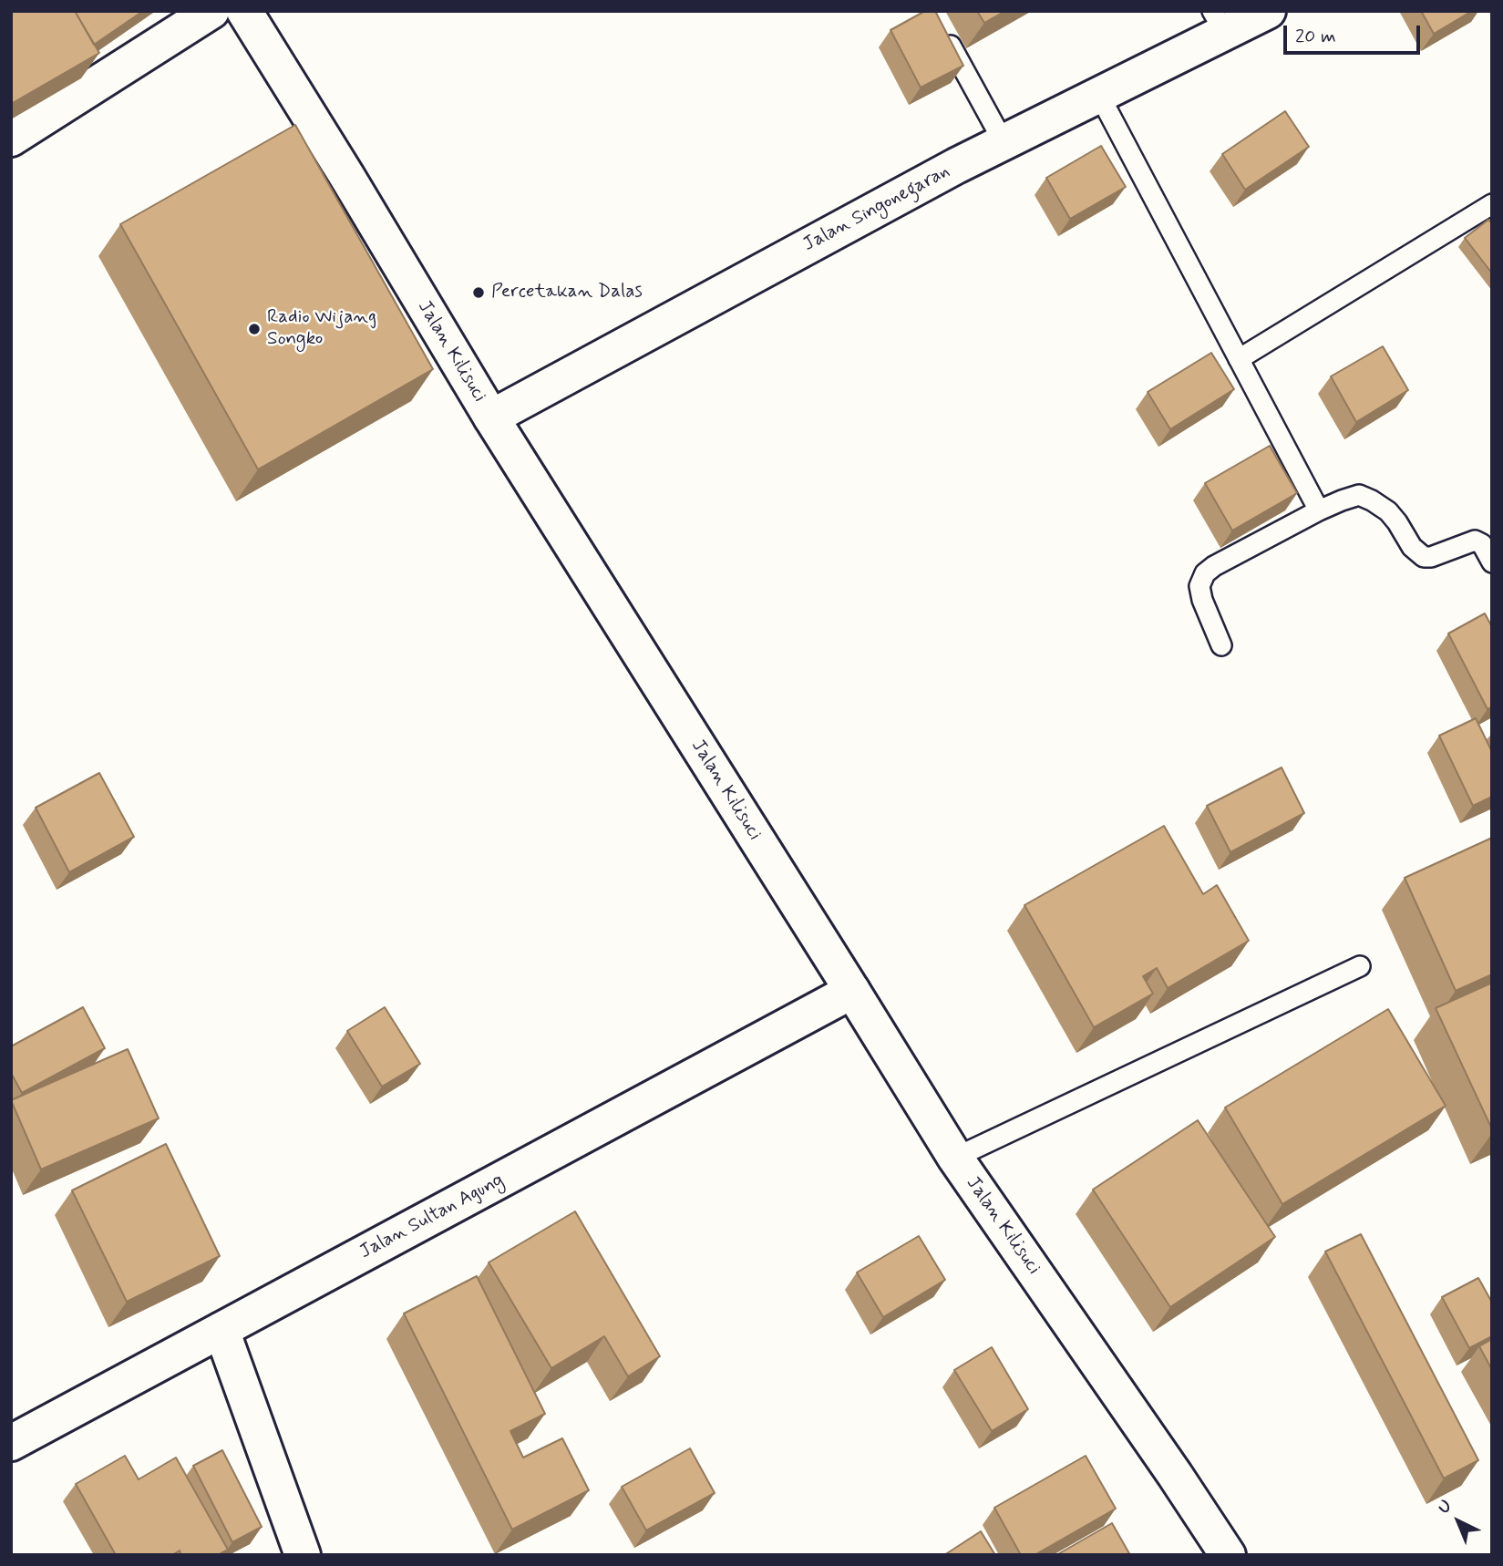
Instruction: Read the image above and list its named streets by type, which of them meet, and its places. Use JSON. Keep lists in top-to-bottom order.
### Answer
{
  "streets": {
    "street": ["Jalan Singonegaran", "Jalan Kilisuci", "Jalan Sultan Agung"]
  },
  "crossings": [
    ["Jalan Singonegaran", "Jalan Kilisuci"],
    ["Jalan Kilisuci", "Jalan Sultan Agung"]
  ],
  "places": ["Percetakan Dalas", "Radio Wijang Songko"],
  "scale_bar": "20 m",
  "north": "top left"
}
